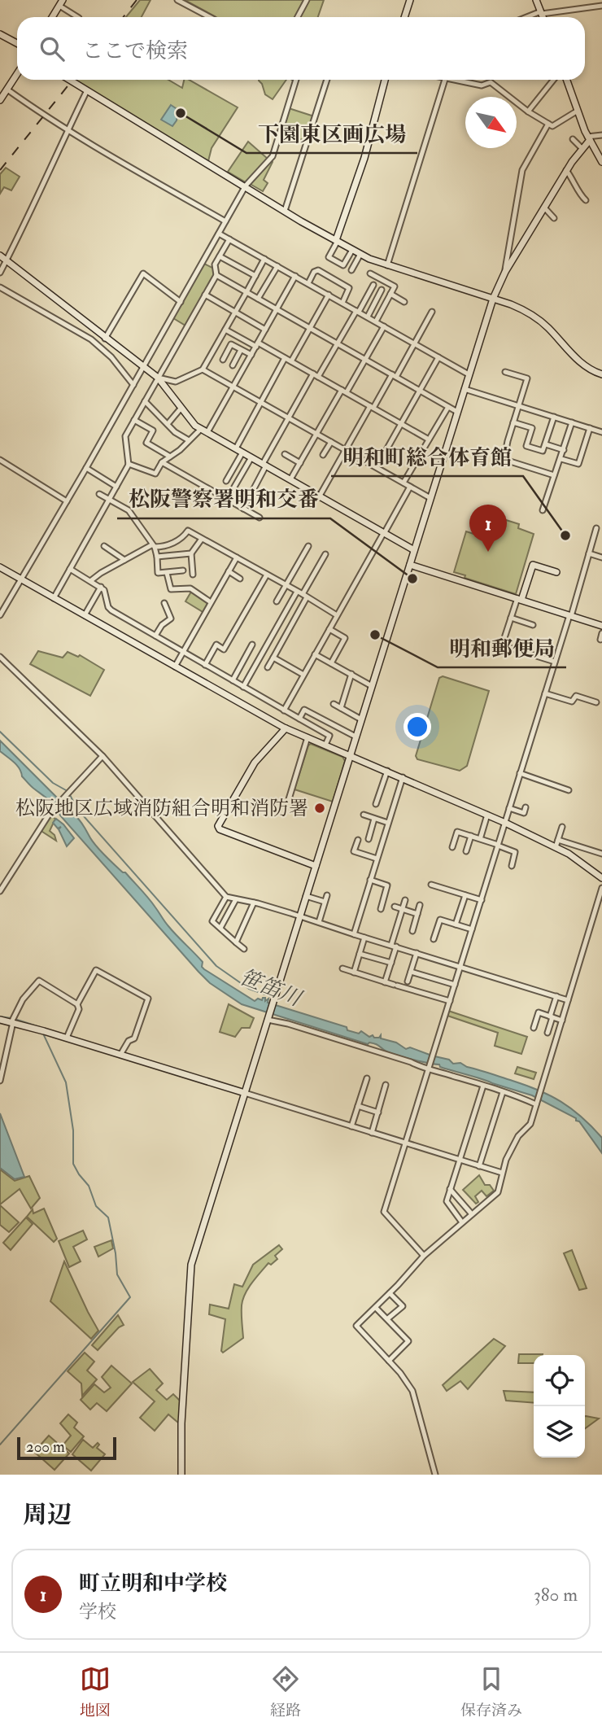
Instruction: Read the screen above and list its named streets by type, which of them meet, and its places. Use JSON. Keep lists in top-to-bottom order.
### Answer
{
  "water": ["笹笛川"],
  "places": [
    "下園東区画広場",
    "明和町総合体育館",
    "松阪警察署明和交番",
    "明和郵便局",
    "松阪地区広域消防組合明和消防署"
  ],
  "scale_bar": "200 m",
  "north": "bottom right",
  "page": {
    "search": "ここで検索",
    "pins": "1",
    "scale": "200 m",
    "heading": "周辺",
    "list": [
      {
        "mark": "1",
        "name": "町立明和中学校",
        "note": "学校",
        "value": "380 m"
      }
    ],
    "nav": ["地図", "経路", "保存済み"]
  }
}
